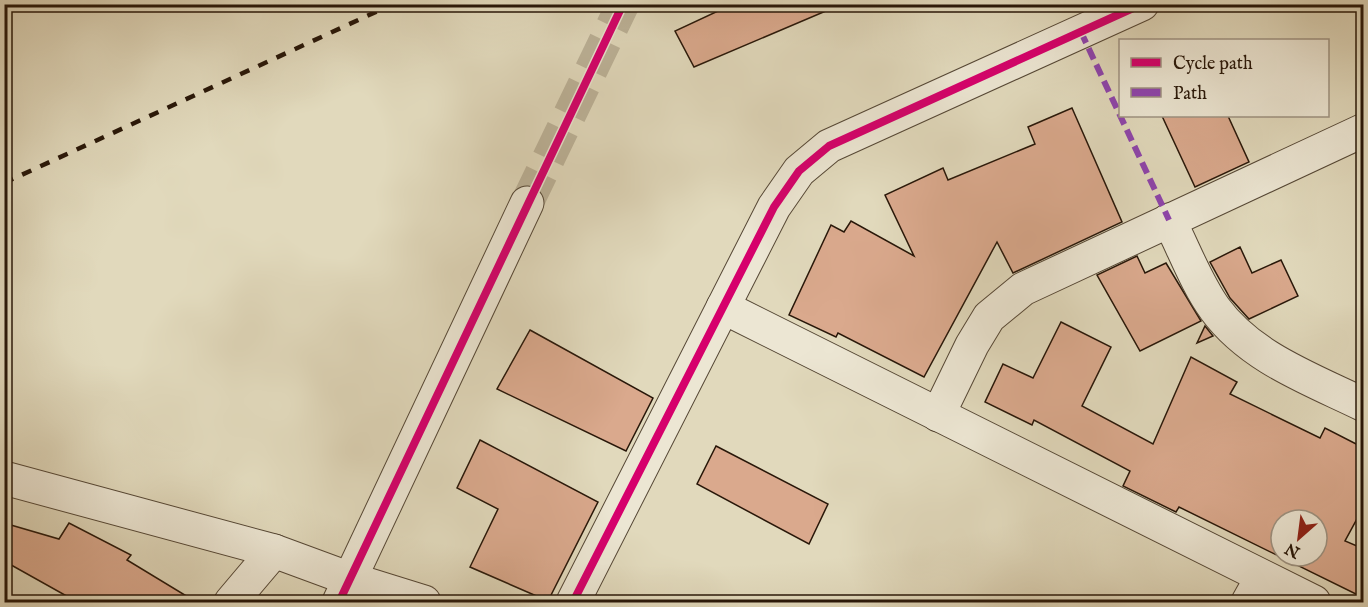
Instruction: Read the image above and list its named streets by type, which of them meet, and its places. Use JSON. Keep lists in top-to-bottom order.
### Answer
{
  "legend": ["Cycle path", "Path"],
  "north": "bottom left"
}
